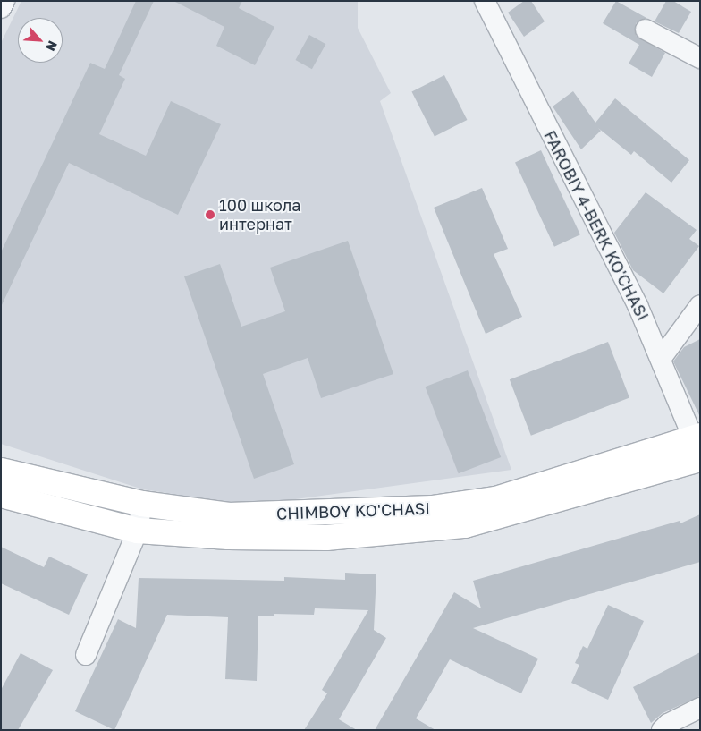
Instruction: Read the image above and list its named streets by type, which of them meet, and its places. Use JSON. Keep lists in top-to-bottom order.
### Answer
{
  "streets": {
    "main road": ["CHIMBOY KO'CHASI"],
    "street": ["FAROBIY 4-BERK KO'CHASI"]
  },
  "crossings": [
    ["FAROBIY 4-BERK KO'CHASI", "CHIMBOY KO'CHASI"]
  ],
  "places": ["100 школа интернат"],
  "north": "bottom right"
}
